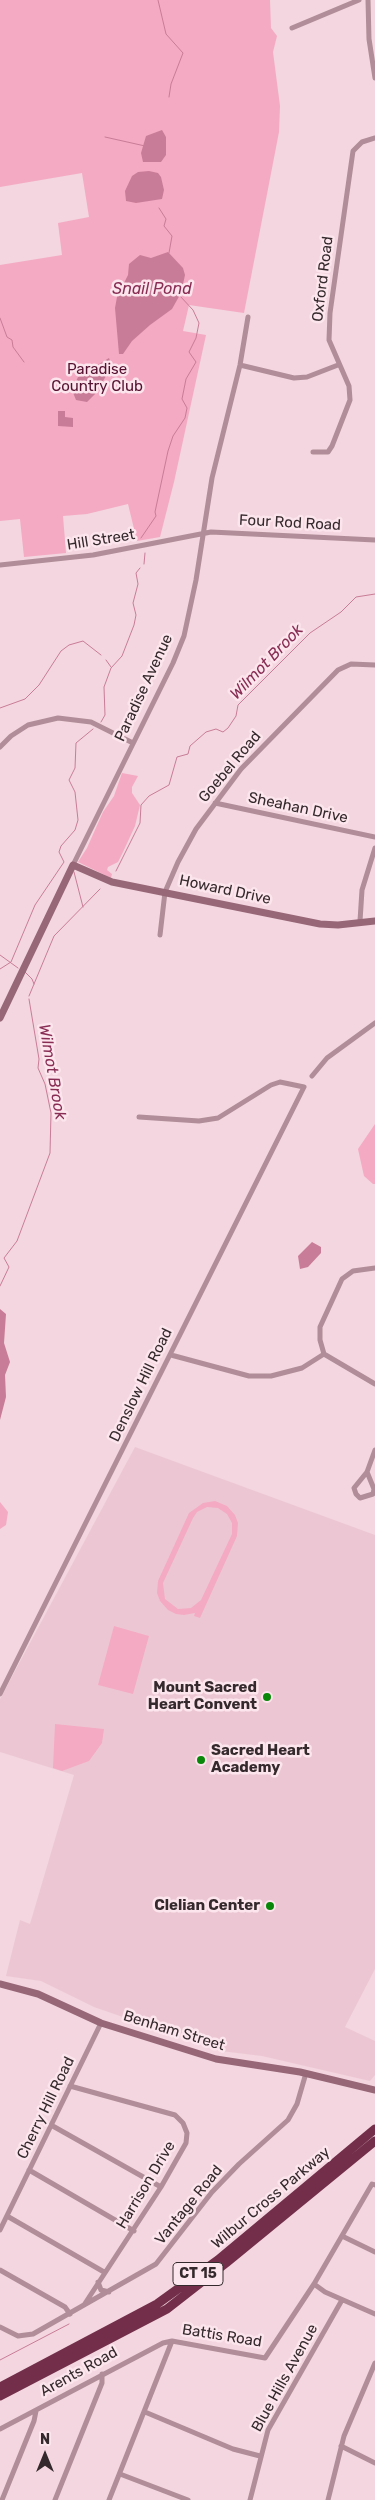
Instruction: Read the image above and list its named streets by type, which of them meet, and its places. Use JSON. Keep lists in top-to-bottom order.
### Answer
{
  "streets": {
    "highway": ["Wilbur Cross Parkway", "CT 15"],
    "street": [
      "Oxford Road",
      "Four Rod Road",
      "Hill Street",
      "Paradise Avenue",
      "Goebel Road",
      "Sheahan Drive",
      "Howard Drive",
      "Denslow Hill Road",
      "Benham Street",
      "Cherry Hill Road",
      "Harrison Drive",
      "Vantage Road",
      "Battis Road",
      "Arents Road",
      "Blue Hills Avenue"
    ]
  },
  "crossings": [
    ["Four Rod Road", "Hill Street"],
    ["Four Rod Road", "Paradise Avenue"],
    ["Hill Street", "Paradise Avenue"],
    ["Paradise Avenue", "Howard Drive"],
    ["Goebel Road", "Sheahan Drive"],
    ["Goebel Road", "Howard Drive"],
    ["Benham Street", "Cherry Hill Road"],
    ["Benham Street", "Vantage Road"],
    ["Cherry Hill Road", "Harrison Drive"],
    ["Harrison Drive", "Vantage Road"],
    ["Battis Road", "Arents Road"]
  ],
  "water": ["Snail Pond", "Wilmot Brook"],
  "parks": ["Paradise Country Club"],
  "places": ["Mount Sacred Heart Convent", "Sacred Heart Academy", "Clelian Center"],
  "north": "top"
}
